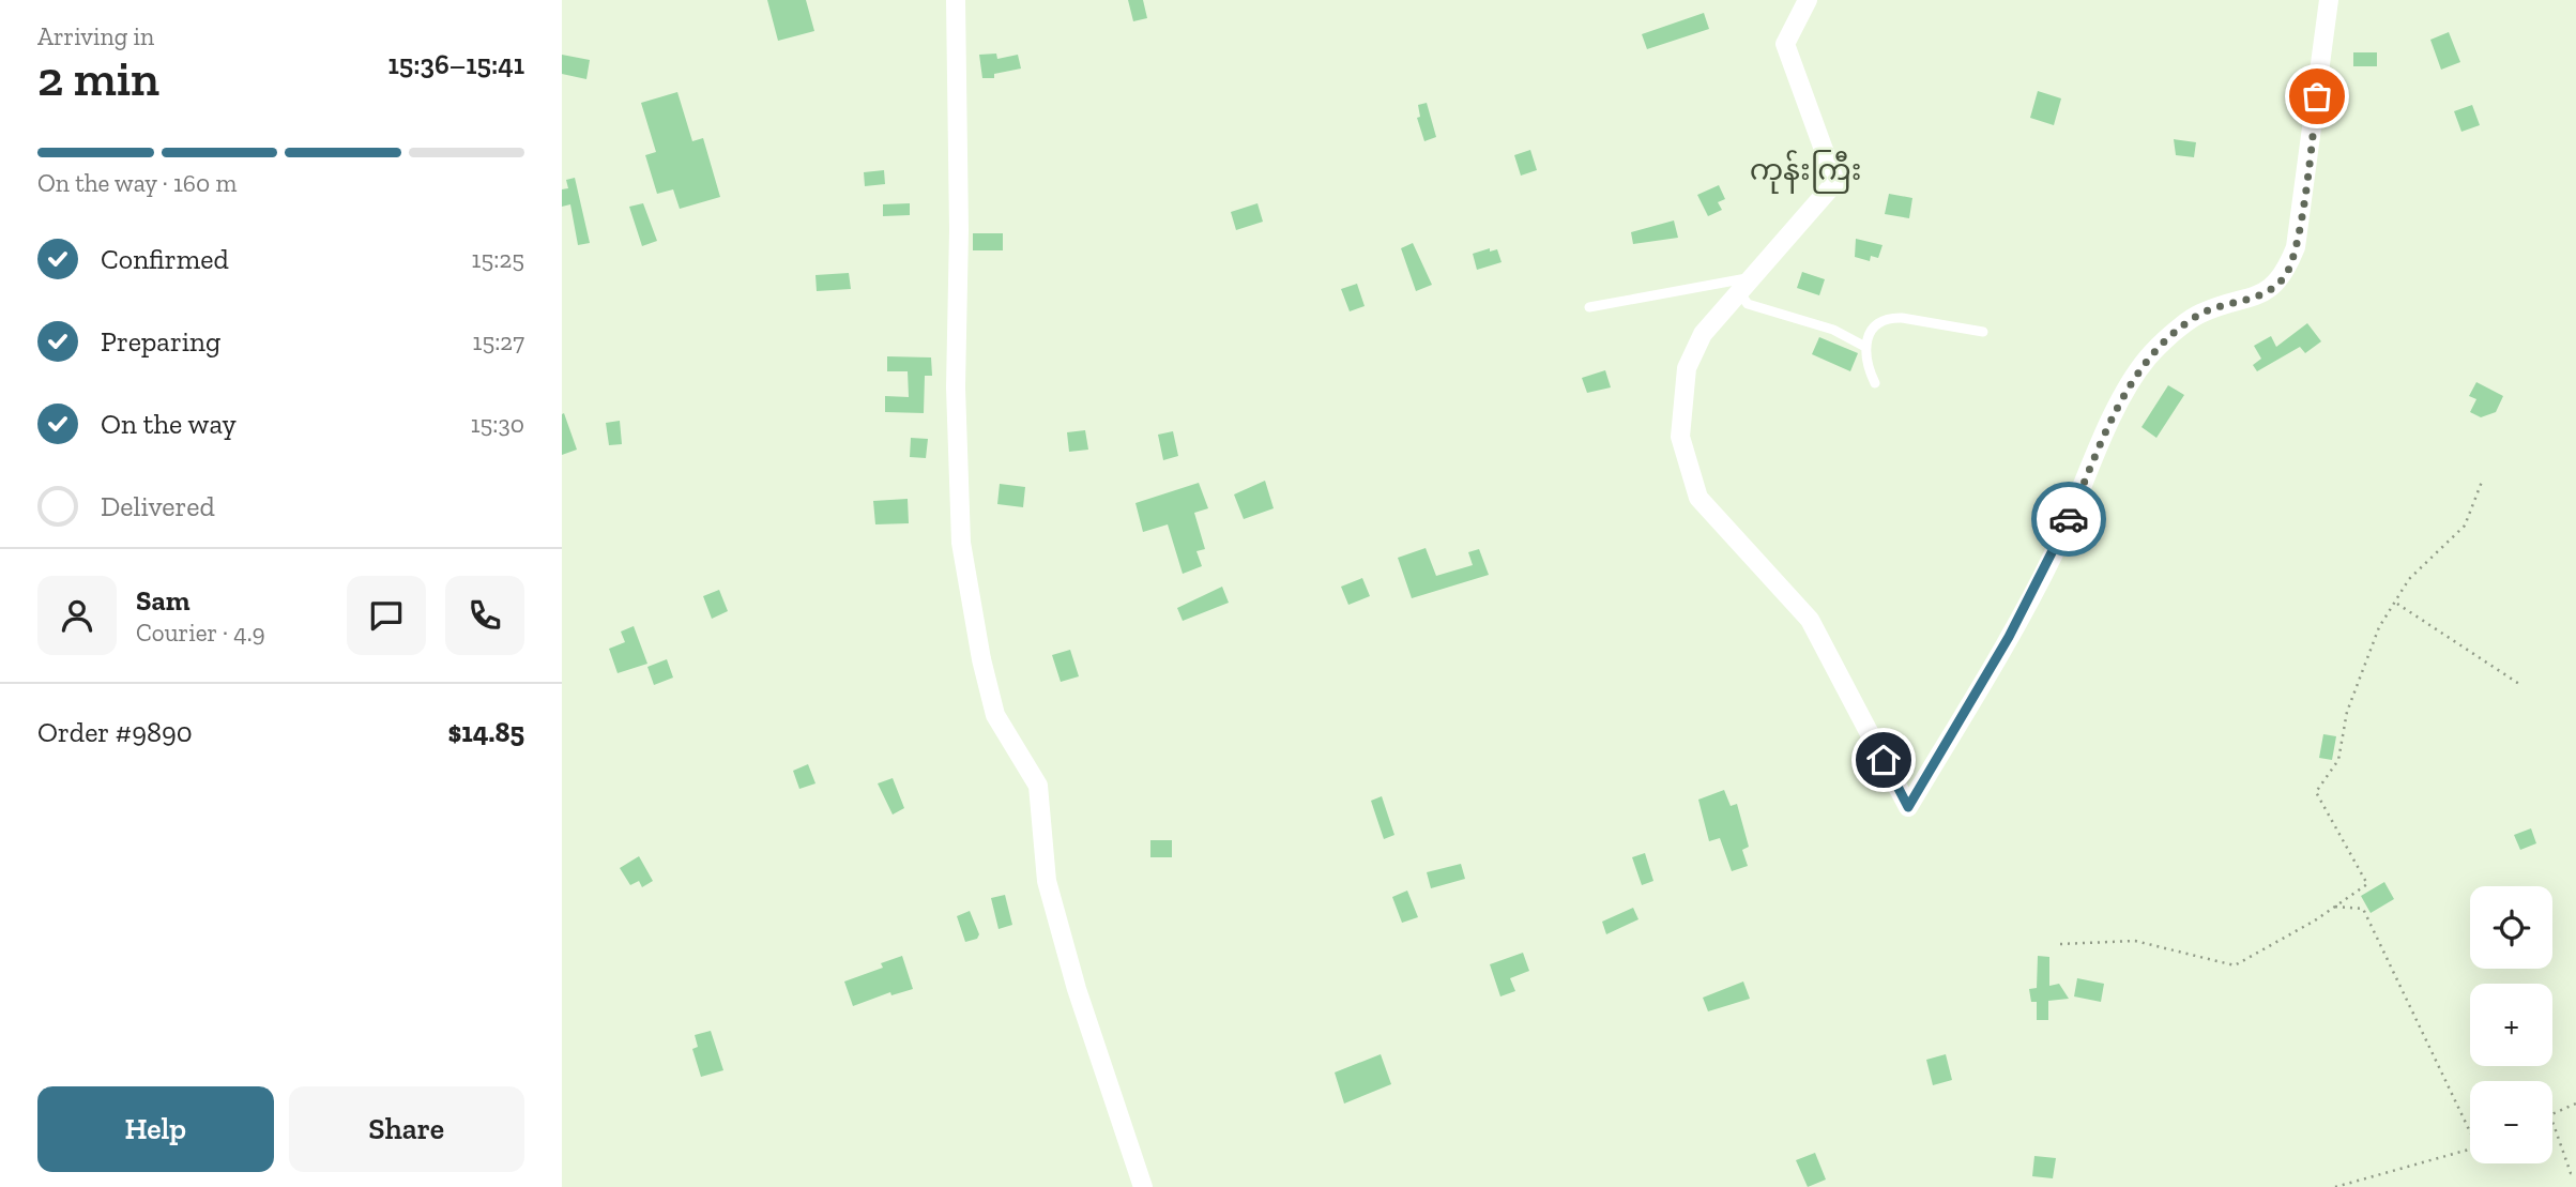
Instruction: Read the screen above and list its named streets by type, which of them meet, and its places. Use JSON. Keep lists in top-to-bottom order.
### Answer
{
  "districts": ["ကုန်းကြီး"],
  "page": {
    "heading": ["2 min", "Arriving in", "15:36–15:41"],
    "panel": [
      "Sam",
      "Courier · 4.9",
      "Order #9890",
      "$14.85"
    ],
    "bar": "On the way · 160 m",
    "list": [
      ["Confirmed", "15:25"],
      ["Preparing", "15:27"],
      ["On the way", "15:30"],
      "Delivered"
    ],
    "map_buttons": ["+", "−"],
    "buttons": ["Help", "Share"]
  }
}
